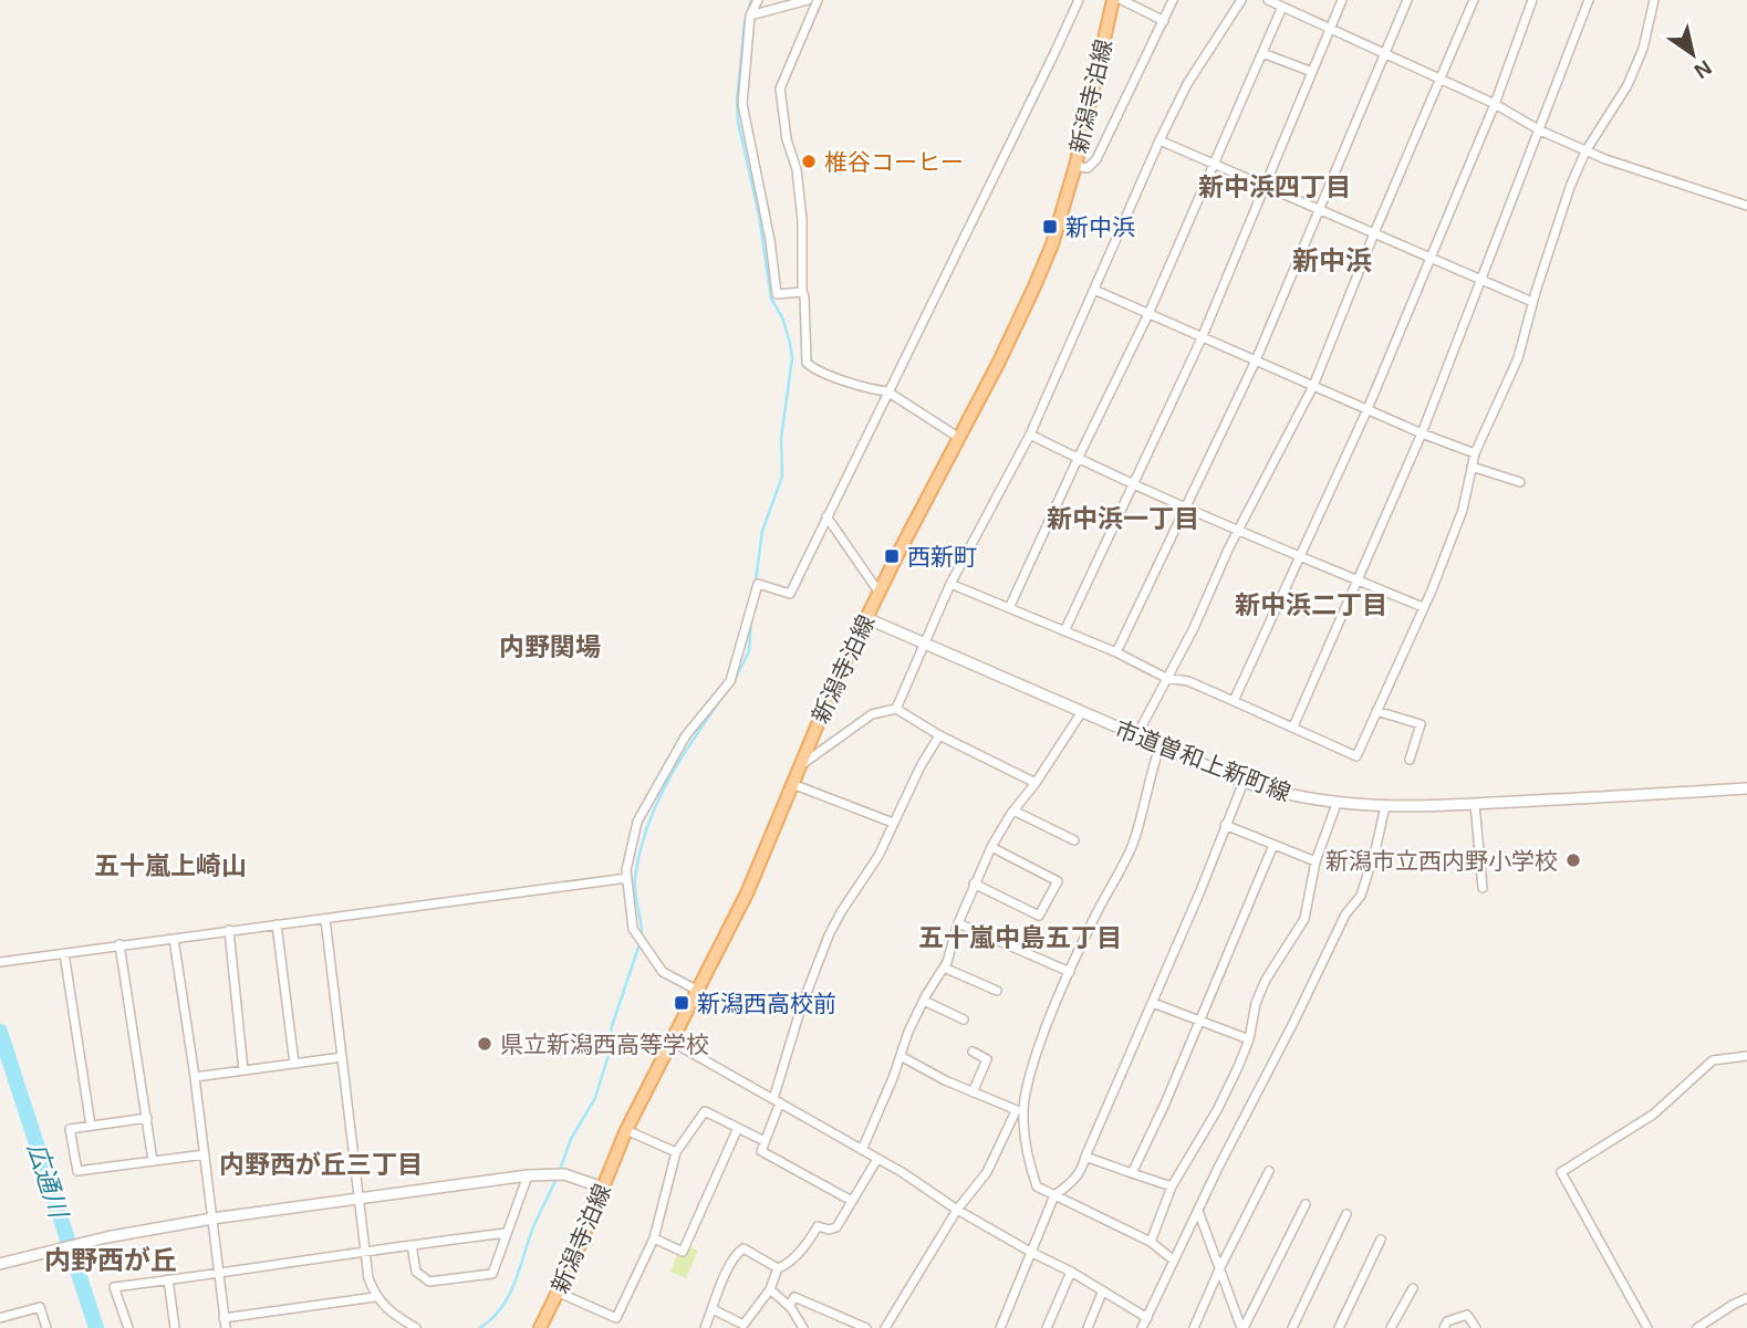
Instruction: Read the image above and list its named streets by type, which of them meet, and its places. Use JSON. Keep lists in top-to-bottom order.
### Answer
{
  "streets": {
    "main road": ["新潟寺泊線"],
    "street": ["市道曽和上新町線"]
  },
  "crossings": [
    ["新潟寺泊線", "市道曽和上新町線"]
  ],
  "districts": [
    "新中浜四丁目",
    "新中浜",
    "新中浜一丁目",
    "新中浜二丁目",
    "内野関場",
    "五十嵐上崎山",
    "五十嵐中島五丁目",
    "内野西が丘三丁目",
    "内野西が丘"
  ],
  "water": ["広通川"],
  "places": {
    "other": ["椎谷コーヒー", "新潟市立西内野小学校", "県立新潟西高等学校"],
    "transit": ["新中浜", "西新町", "新潟西高校前"]
  },
  "north": "bottom right"
}
